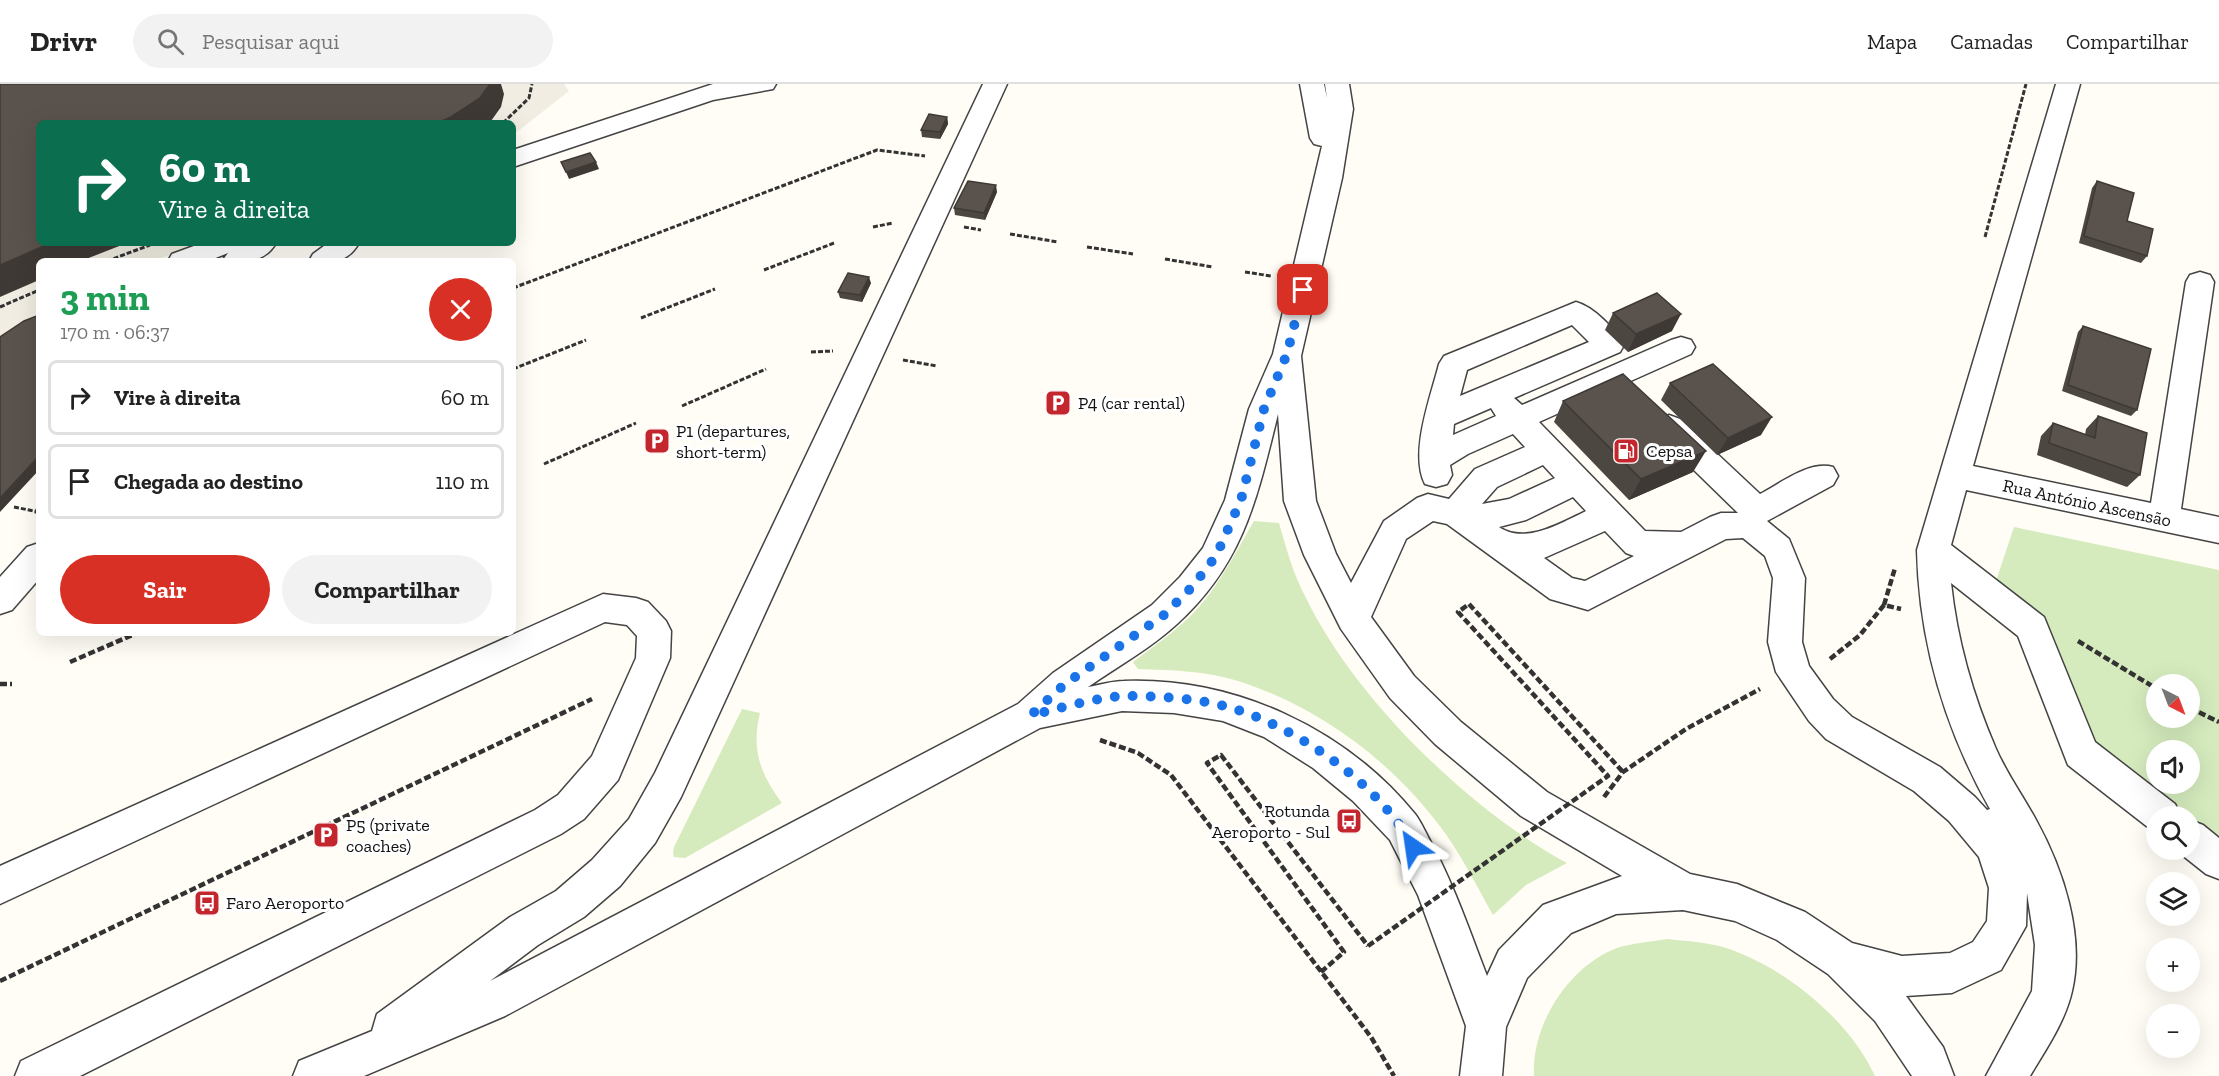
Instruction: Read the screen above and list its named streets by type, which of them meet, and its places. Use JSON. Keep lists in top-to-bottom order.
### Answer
{
  "streets": {
    "street": ["Rua António Ascensão"]
  },
  "places": {
    "parking": ["P4 (car rental)", "P1 (departures, short-term)", "P5 (private coaches)"],
    "fuel station": ["Cepsa"],
    "bus stop": ["Rotunda Aeroporto - Sul", "Faro Aeroporto"]
  },
  "north": "bottom right",
  "page": {
    "header": "Drivr",
    "search": "Pesquisar aqui",
    "nav": ["Mapa", "Camadas", "Compartilhar"],
    "turn": ["60 m", "Vire à direita"],
    "heading": ["3 min", "170 m · 06:37"],
    "list": [
      {
        "name": "Vire à direita",
        "value": "60 m"
      },
      {
        "name": "Chegada ao destino",
        "value": "110 m"
      }
    ],
    "buttons": ["Sair", "Compartilhar"],
    "map_buttons": ["+", "−"]
  }
}
